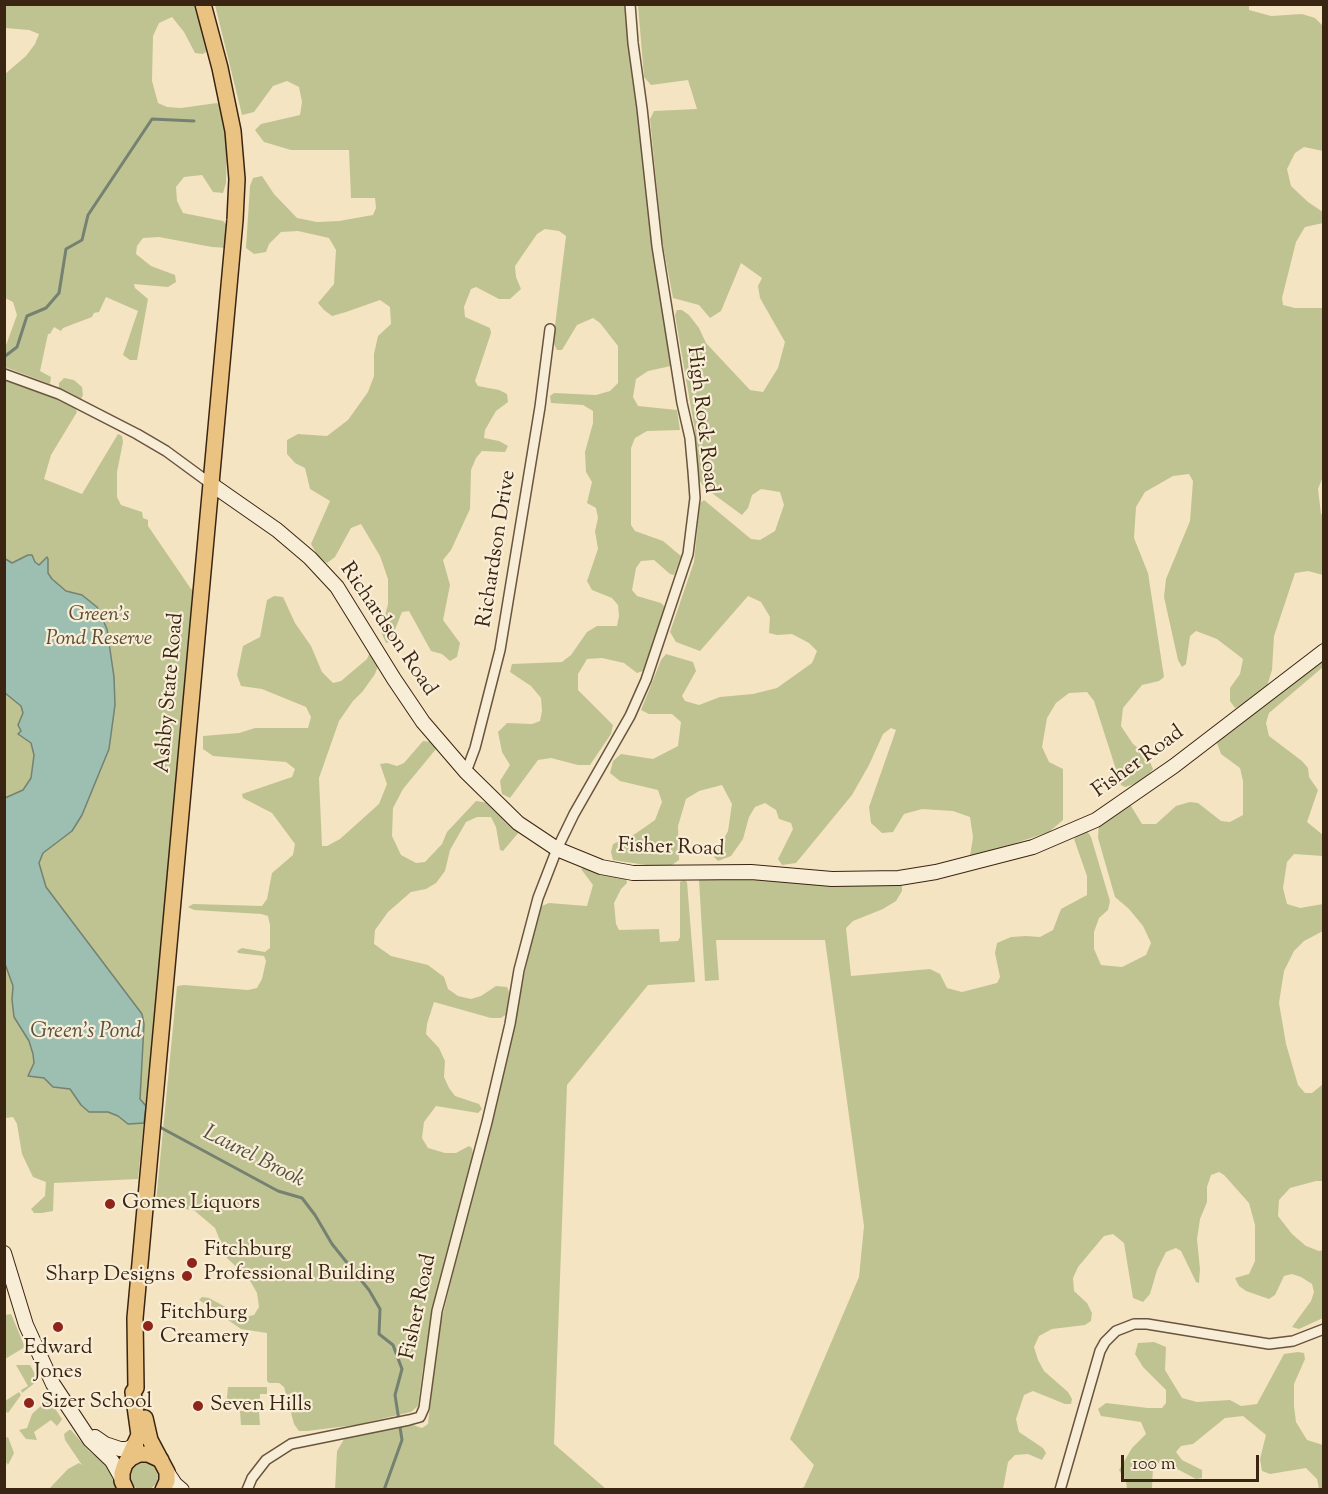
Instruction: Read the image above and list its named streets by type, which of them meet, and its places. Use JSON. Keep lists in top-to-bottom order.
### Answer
{
  "streets": {
    "main road": ["Ashby State Road"],
    "street": [
      "High Rock Road",
      "Richardson Drive",
      "Richardson Road",
      "Fisher Road"
    ]
  },
  "crossings": [
    ["High Rock Road", "Richardson Road"],
    ["High Rock Road", "Fisher Road"],
    ["Richardson Drive", "Richardson Road"],
    ["Richardson Road", "Ashby State Road"],
    ["Richardson Road", "Fisher Road"]
  ],
  "water": ["Green's Pond", "Laurel Brook"],
  "parks": ["Green's Pond Reserve"],
  "places": [
    "Gomes Liquors",
    "Fitchburg Professional Building",
    "Sharp Designs",
    "Fitchburg Creamery",
    "Edward Jones",
    "Sizer School",
    "Seven Hills"
  ],
  "scale_bar": "100 m"
}
